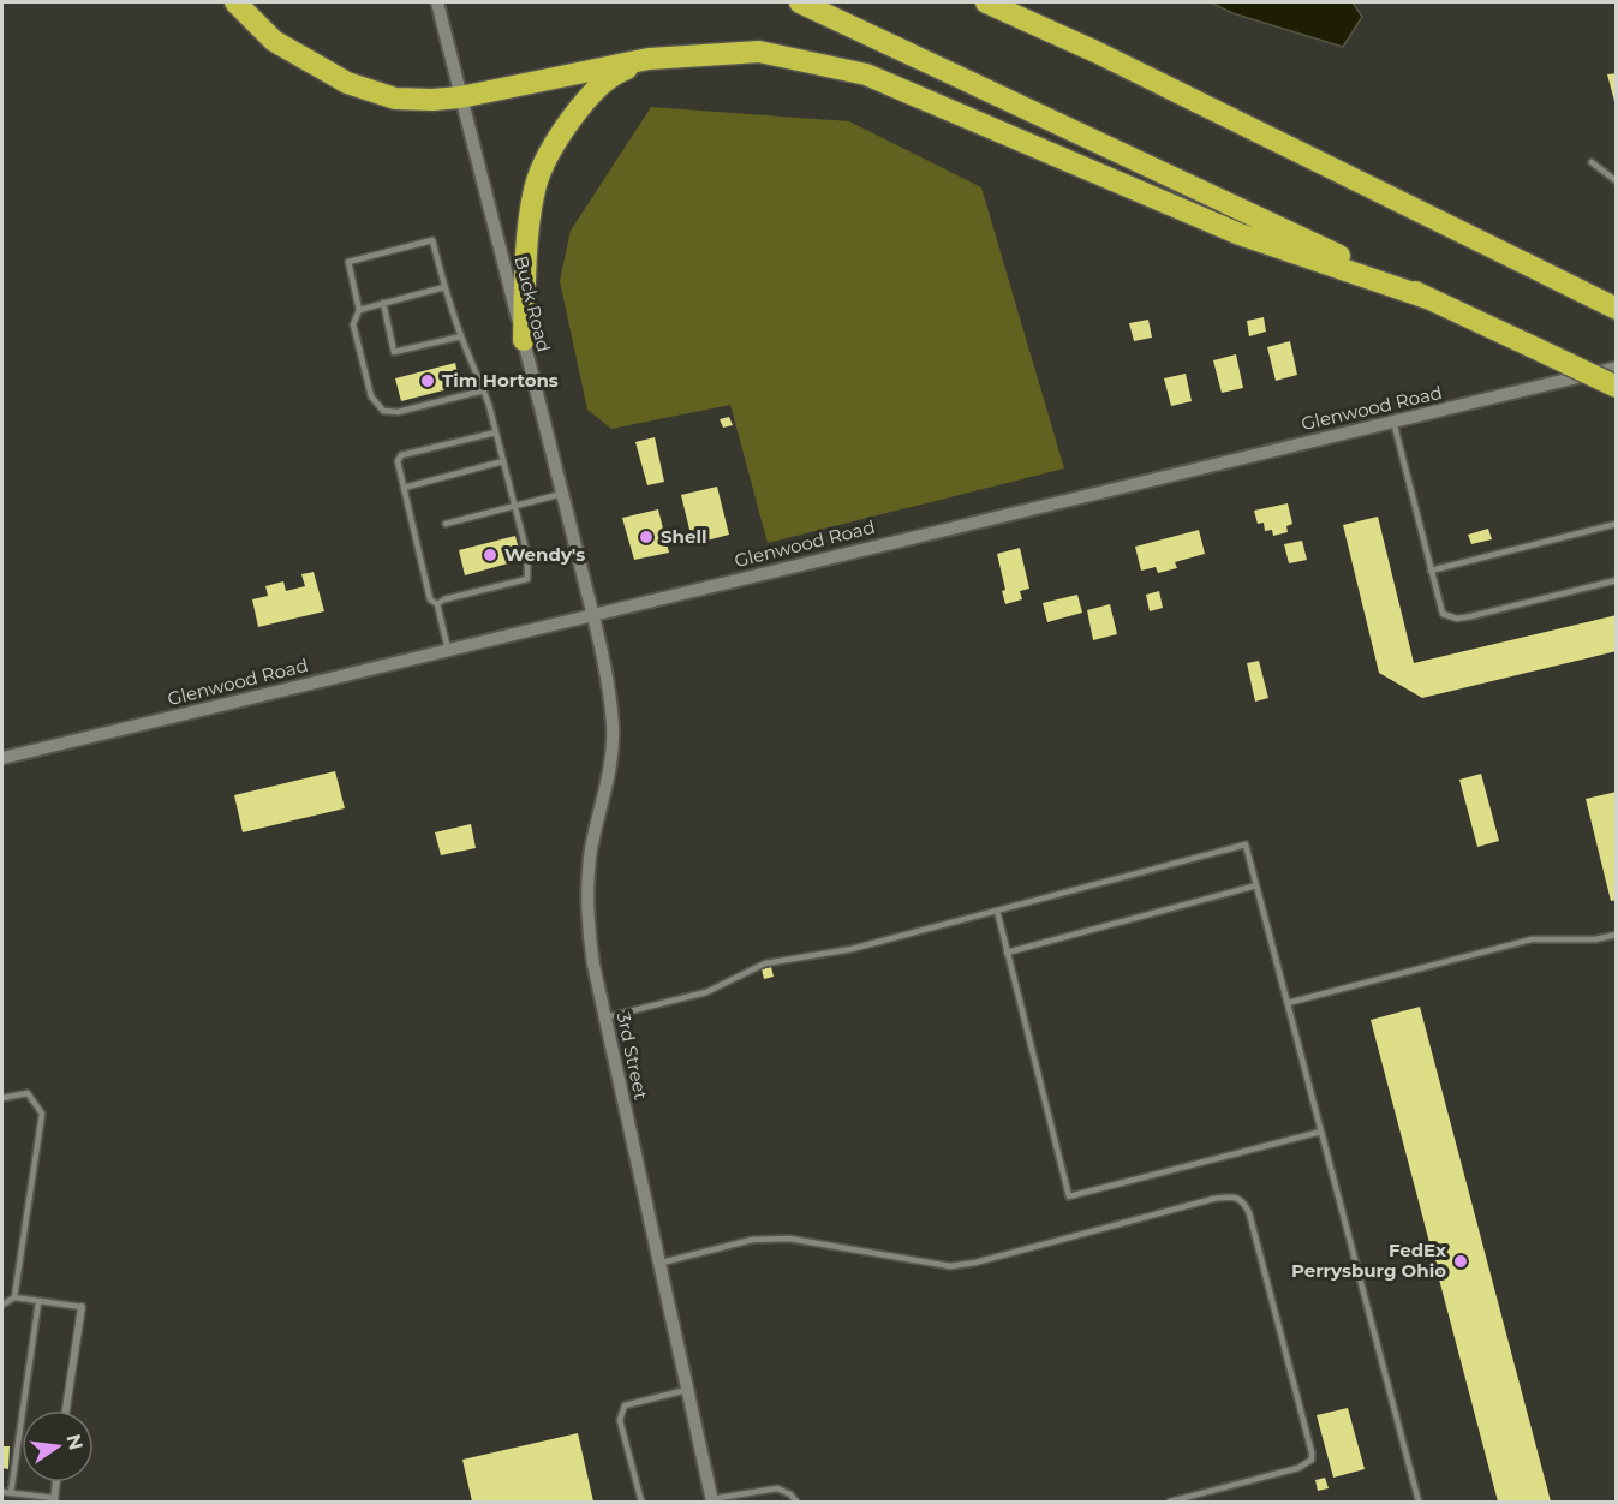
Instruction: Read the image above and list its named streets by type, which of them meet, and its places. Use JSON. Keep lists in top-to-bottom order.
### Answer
{
  "streets": {
    "street": ["Buck Road", "Glenwood Road", "3rd Street"]
  },
  "crossings": [
    ["Buck Road", "Glenwood Road"],
    ["Buck Road", "3rd Street"],
    ["Glenwood Road", "3rd Street"]
  ],
  "places": [
    "Tim Hortons",
    "Shell",
    "Wendy's",
    "FedEx Perrysburg Ohio"
  ],
  "north": "right"
}
